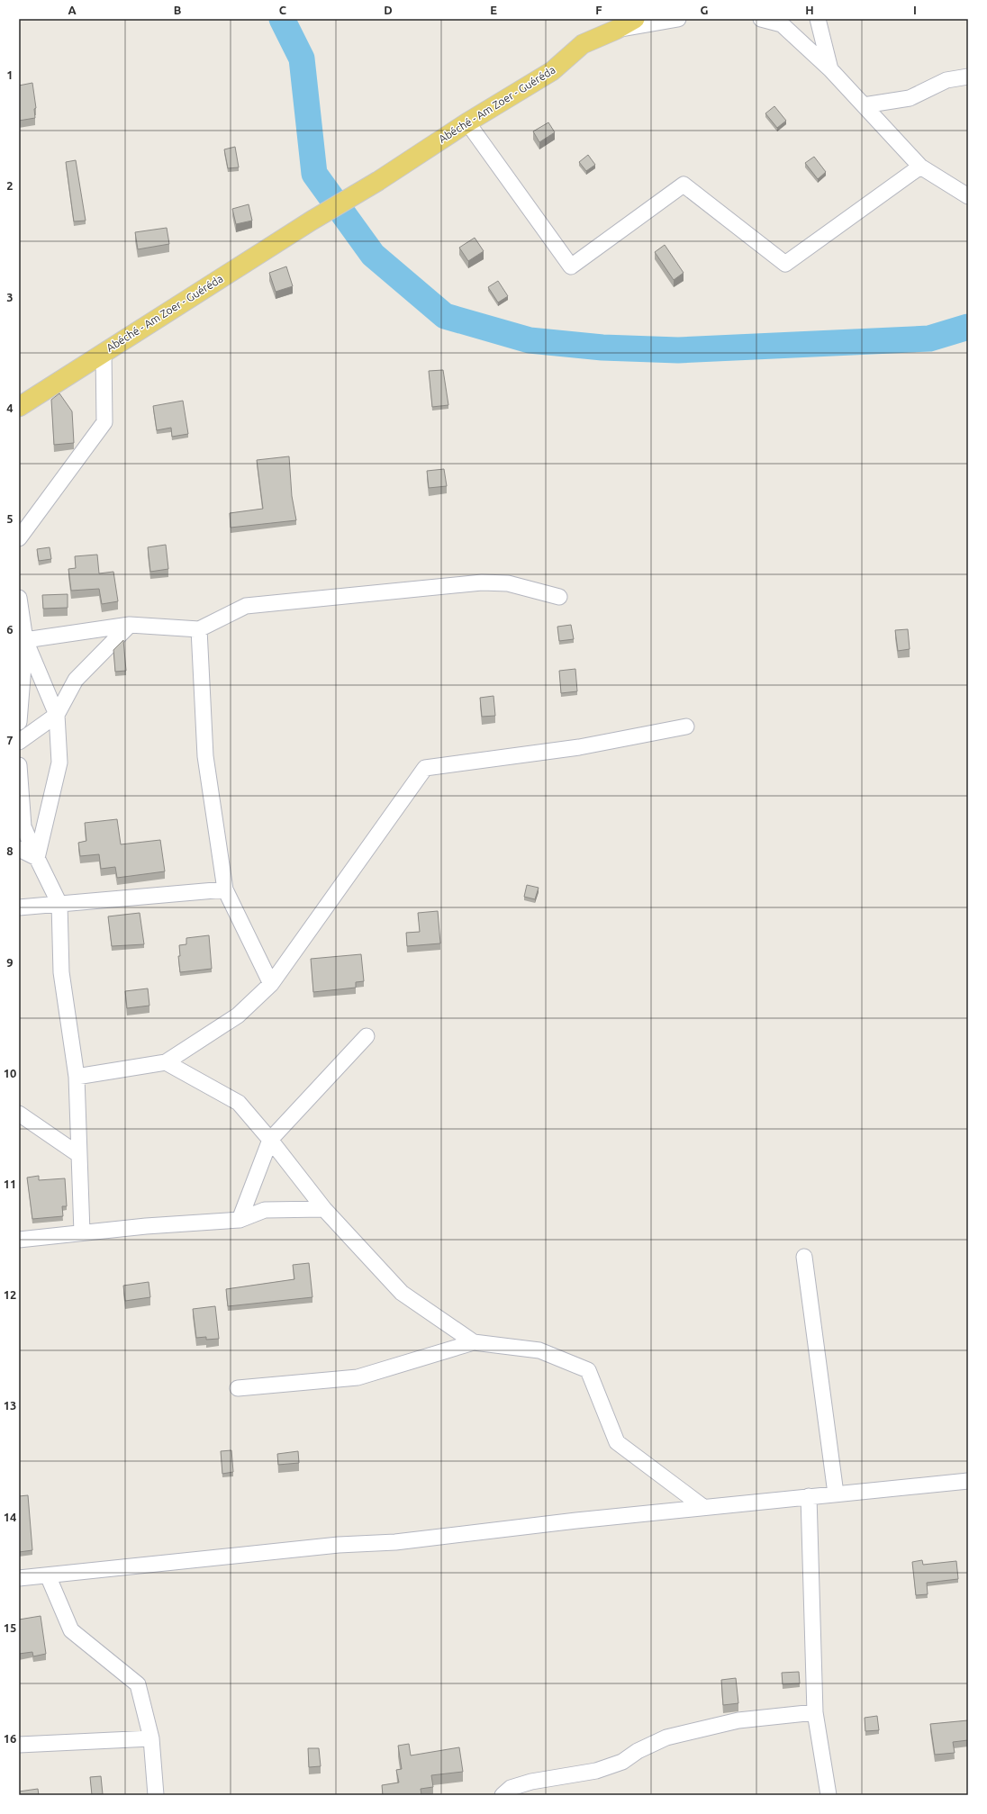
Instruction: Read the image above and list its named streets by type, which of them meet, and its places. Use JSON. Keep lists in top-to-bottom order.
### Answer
{
  "streets": {
    "main road": ["Abéché - Am Zoer - Guéréda"]
  },
  "grid": {
    "columns": [
      "A",
      "B",
      "C",
      "D",
      "E",
      "F",
      "G",
      "H",
      "I"
    ],
    "rows": [
      "1",
      "2",
      "3",
      "4",
      "5",
      "6",
      "7",
      "8",
      "9",
      "10",
      "11",
      "12",
      "13",
      "14",
      "15",
      "16"
    ]
  }
}
